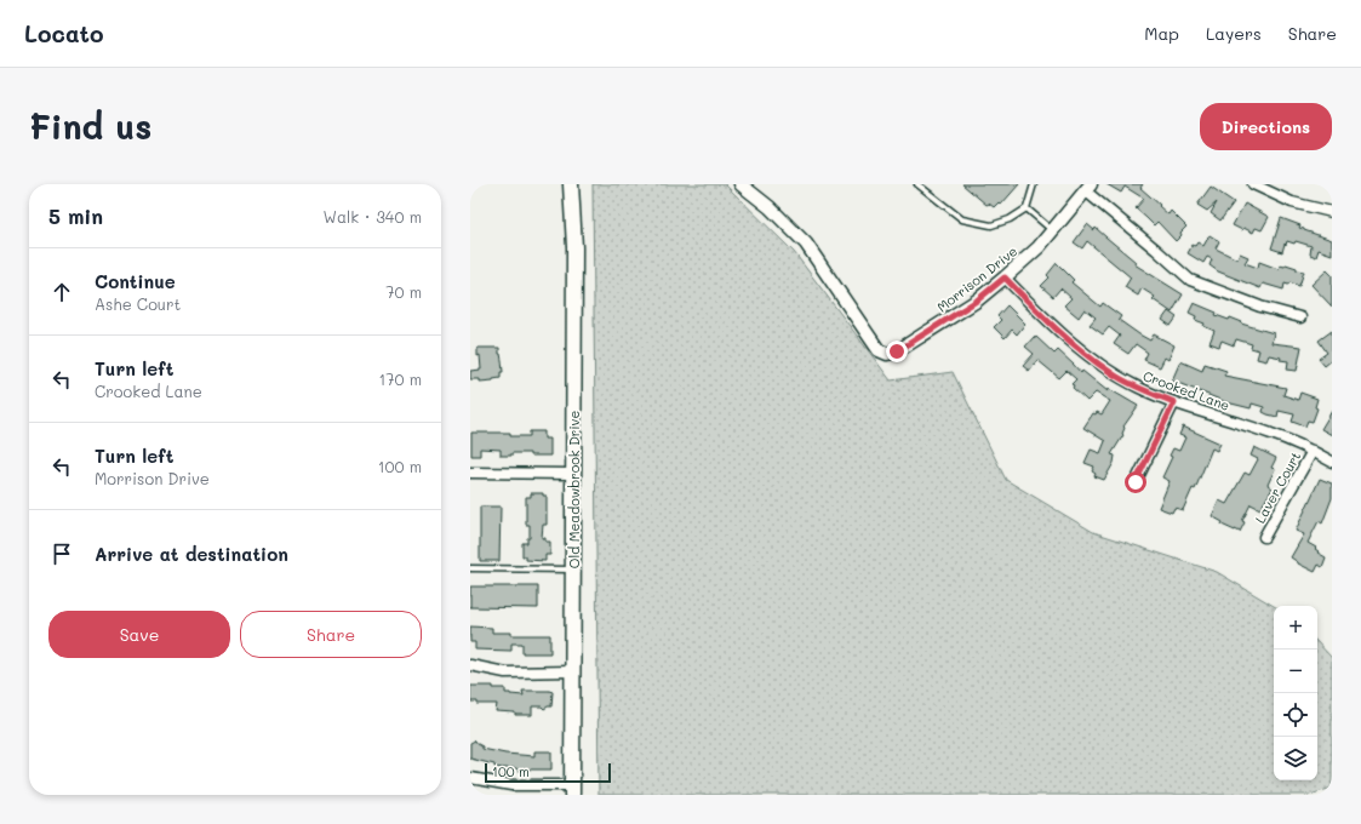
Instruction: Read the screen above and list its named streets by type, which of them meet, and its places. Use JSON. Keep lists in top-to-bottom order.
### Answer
{
  "streets": {
    "main road": ["Old Meadowbrook Drive"],
    "street": ["Morrison Drive", "Crooked Lane", "Laver Court"]
  },
  "crossings": [
    ["Morrison Drive", "Crooked Lane"],
    ["Crooked Lane", "Laver Court"]
  ],
  "scale_bar": "100 m",
  "page": {
    "header": "Locato",
    "nav": ["Map", "Layers", "Share"],
    "buttons": [
      "Directions",
      ["Save", "Share"]
    ],
    "title": "Find us",
    "heading": ["5 min", "Walk · 340 m"],
    "list": [
      ["Continue", "Ashe Court", "70 m"],
      ["Turn left", "Crooked Lane", "170 m"],
      ["Turn left", "Morrison Drive", "100 m"],
      "Arrive at destination"
    ],
    "map_buttons": ["+", "−"],
    "scale": "100 m"
  }
}
